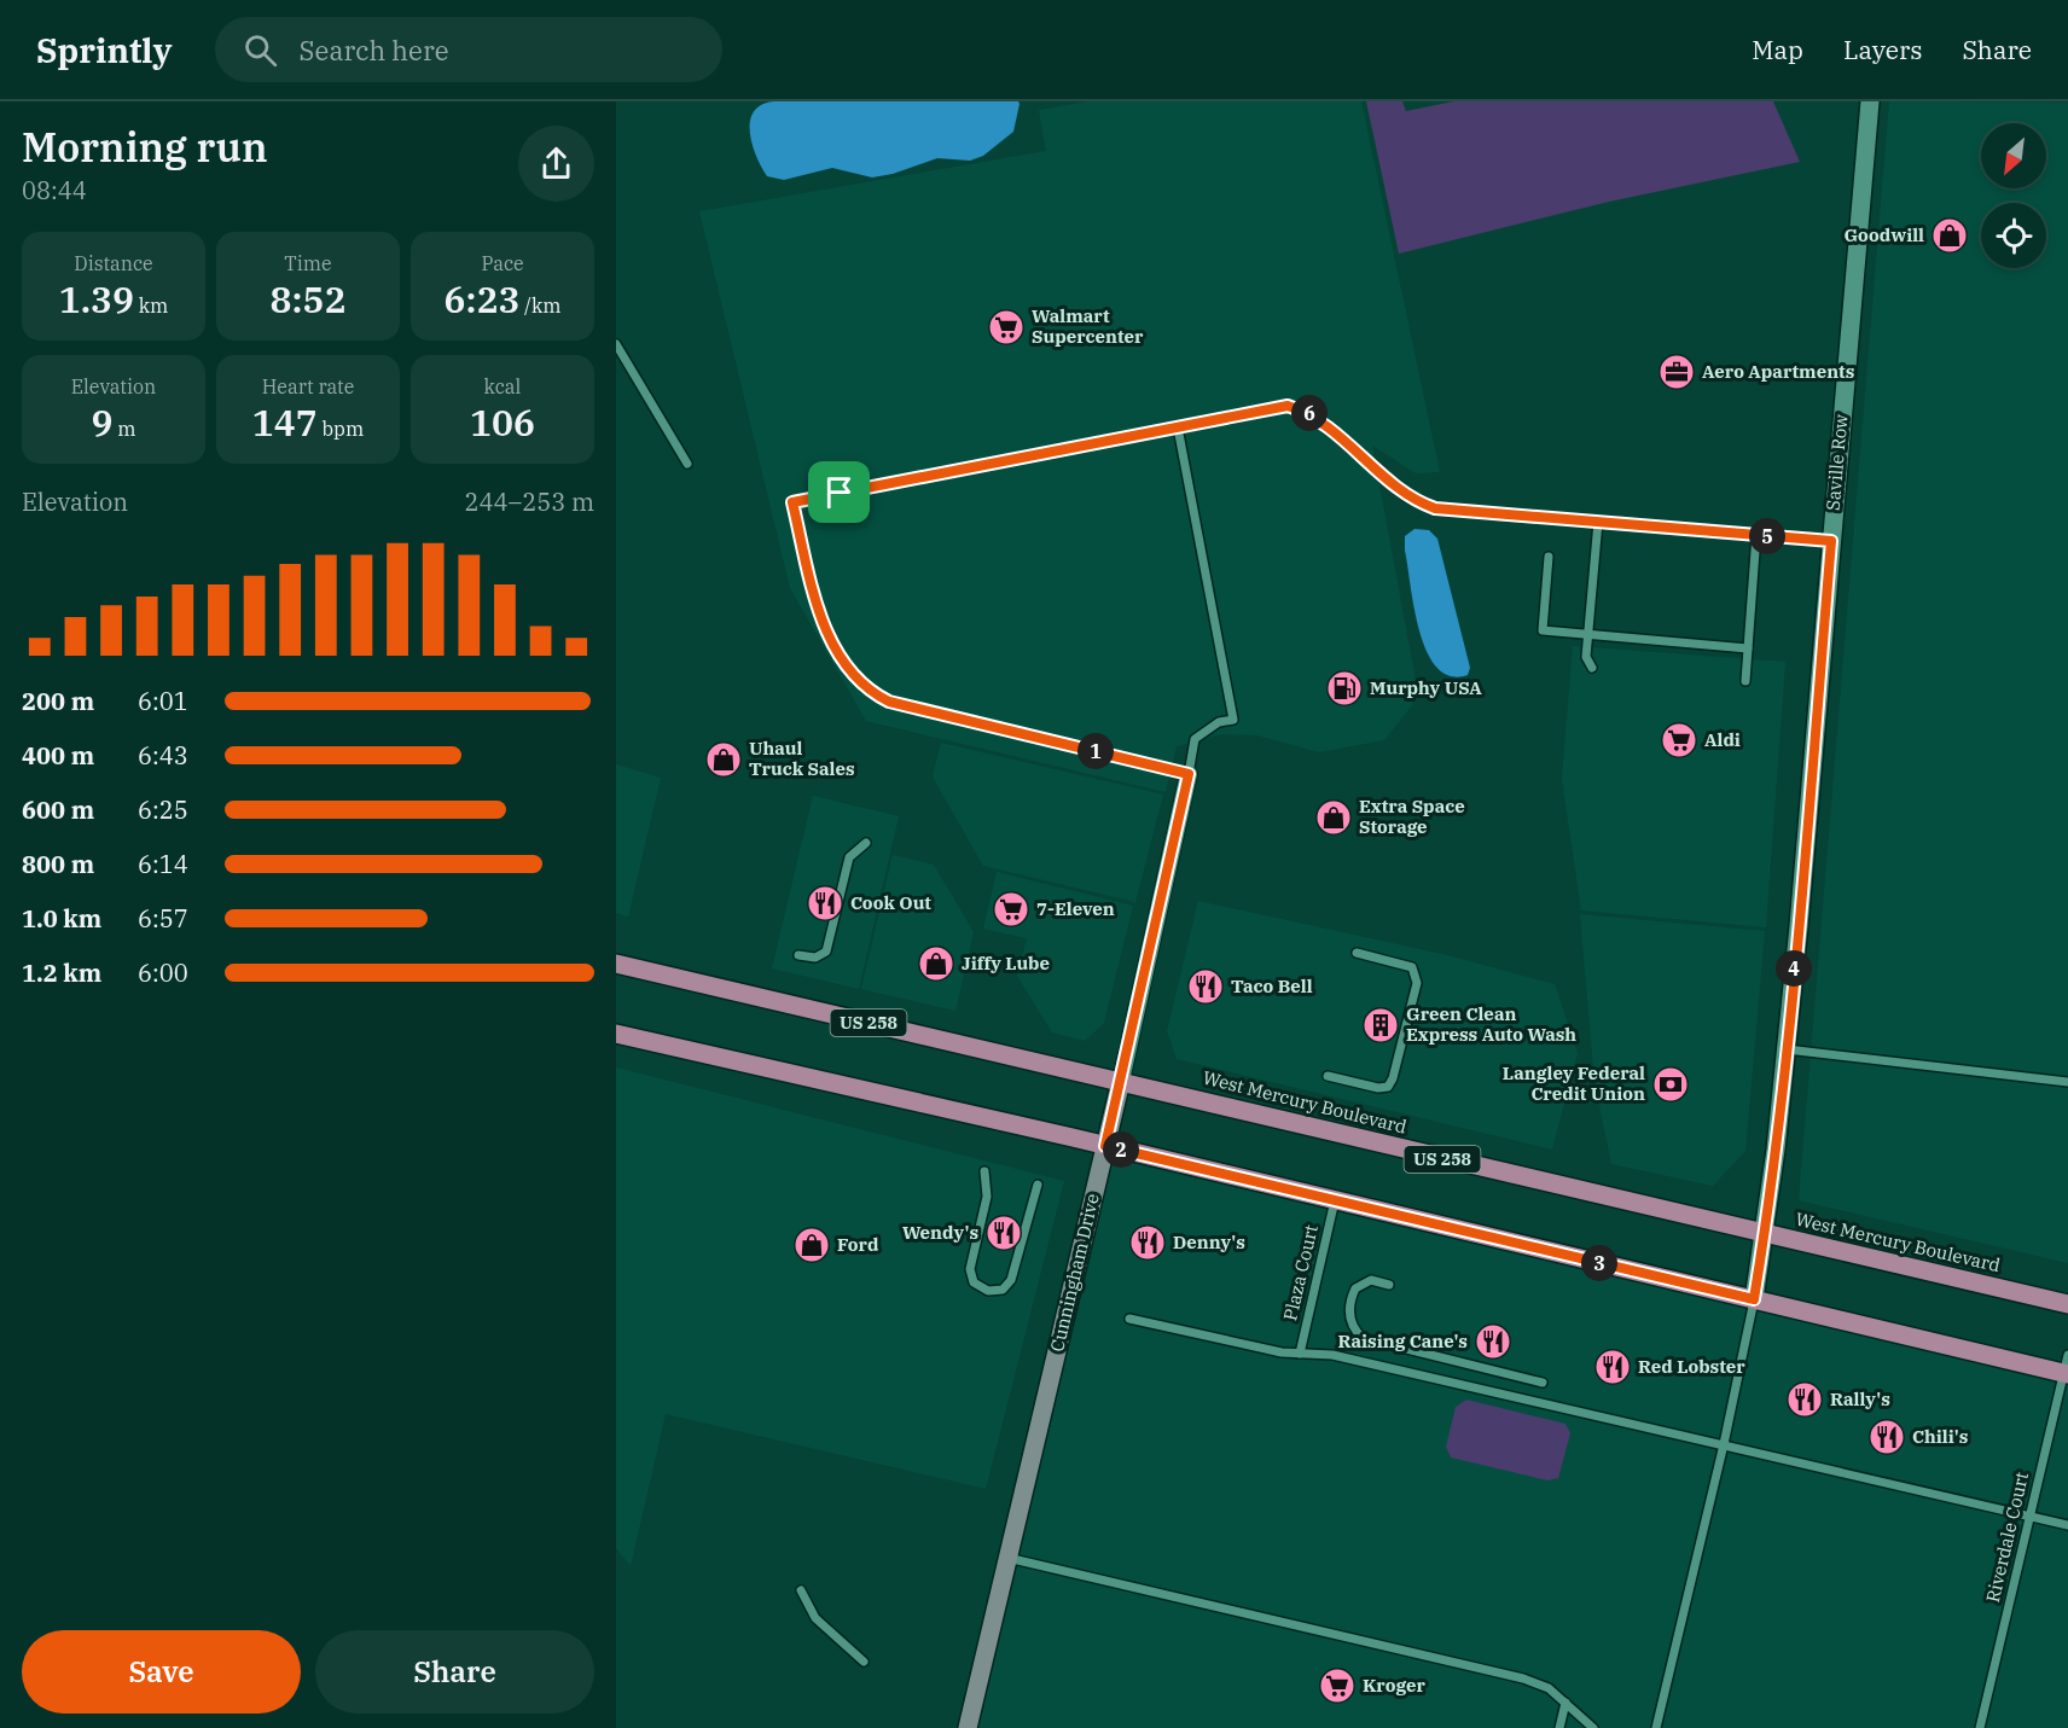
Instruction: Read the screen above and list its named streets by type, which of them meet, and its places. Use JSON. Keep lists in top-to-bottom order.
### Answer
{
  "streets": {
    "main road": ["US 258", "West Mercury Boulevard", "Cunningham Drive"],
    "street": ["Saville Row"],
    "lane": ["Plaza Court", "Riverdale Court"]
  },
  "crossings": [
    ["Saville Row", "West Mercury Boulevard"],
    ["West Mercury Boulevard", "Cunningham Drive"]
  ],
  "places": {
    "shop": [
      "Goodwill",
      "Uhaul Truck Sales",
      "Extra Space Storage",
      "Jiffy Lube",
      "Ford"
    ],
    "supermarket": [
      "Walmart Supercenter",
      "Aldi",
      "7-Eleven",
      "Kroger"
    ],
    "office": ["Aero Apartments"],
    "fuel station": ["Murphy USA"],
    "restaurant": [
      "Cook Out",
      "Taco Bell",
      "Wendy's",
      "Denny's",
      "Raising Cane's",
      "Red Lobster",
      "Rally's",
      "Chili's"
    ],
    "building": ["Green Clean Express Auto Wash"],
    "bank": ["Langley Federal Credit Union"]
  },
  "north": "bottom left",
  "page": {
    "header": "Sprintly",
    "search": "Search here",
    "nav": ["Map", "Layers", "Share"],
    "heading": ["Morning run", "08:44"],
    "stats": [
      ["Distance", "1.39 km"],
      ["Time", "8:52"],
      ["Pace", "6:23 /km"],
      ["Elevation", "9 m"],
      ["Heart rate", "147 bpm"],
      ["kcal", "106"]
    ],
    "pins": [
      "6",
      "5",
      "1",
      "4",
      "2",
      "3"
    ],
    "chart": ["Elevation", "244–253 m"],
    "list": [
      {
        "name": "200 m",
        "note": "6:01"
      },
      {
        "name": "400 m",
        "note": "6:43"
      },
      {
        "name": "600 m",
        "note": "6:25"
      },
      {
        "name": "800 m",
        "note": "6:14"
      },
      {
        "name": "1.0 km",
        "note": "6:57"
      },
      {
        "name": "1.2 km",
        "note": "6:00"
      }
    ],
    "buttons": ["Save", "Share"]
  }
}
